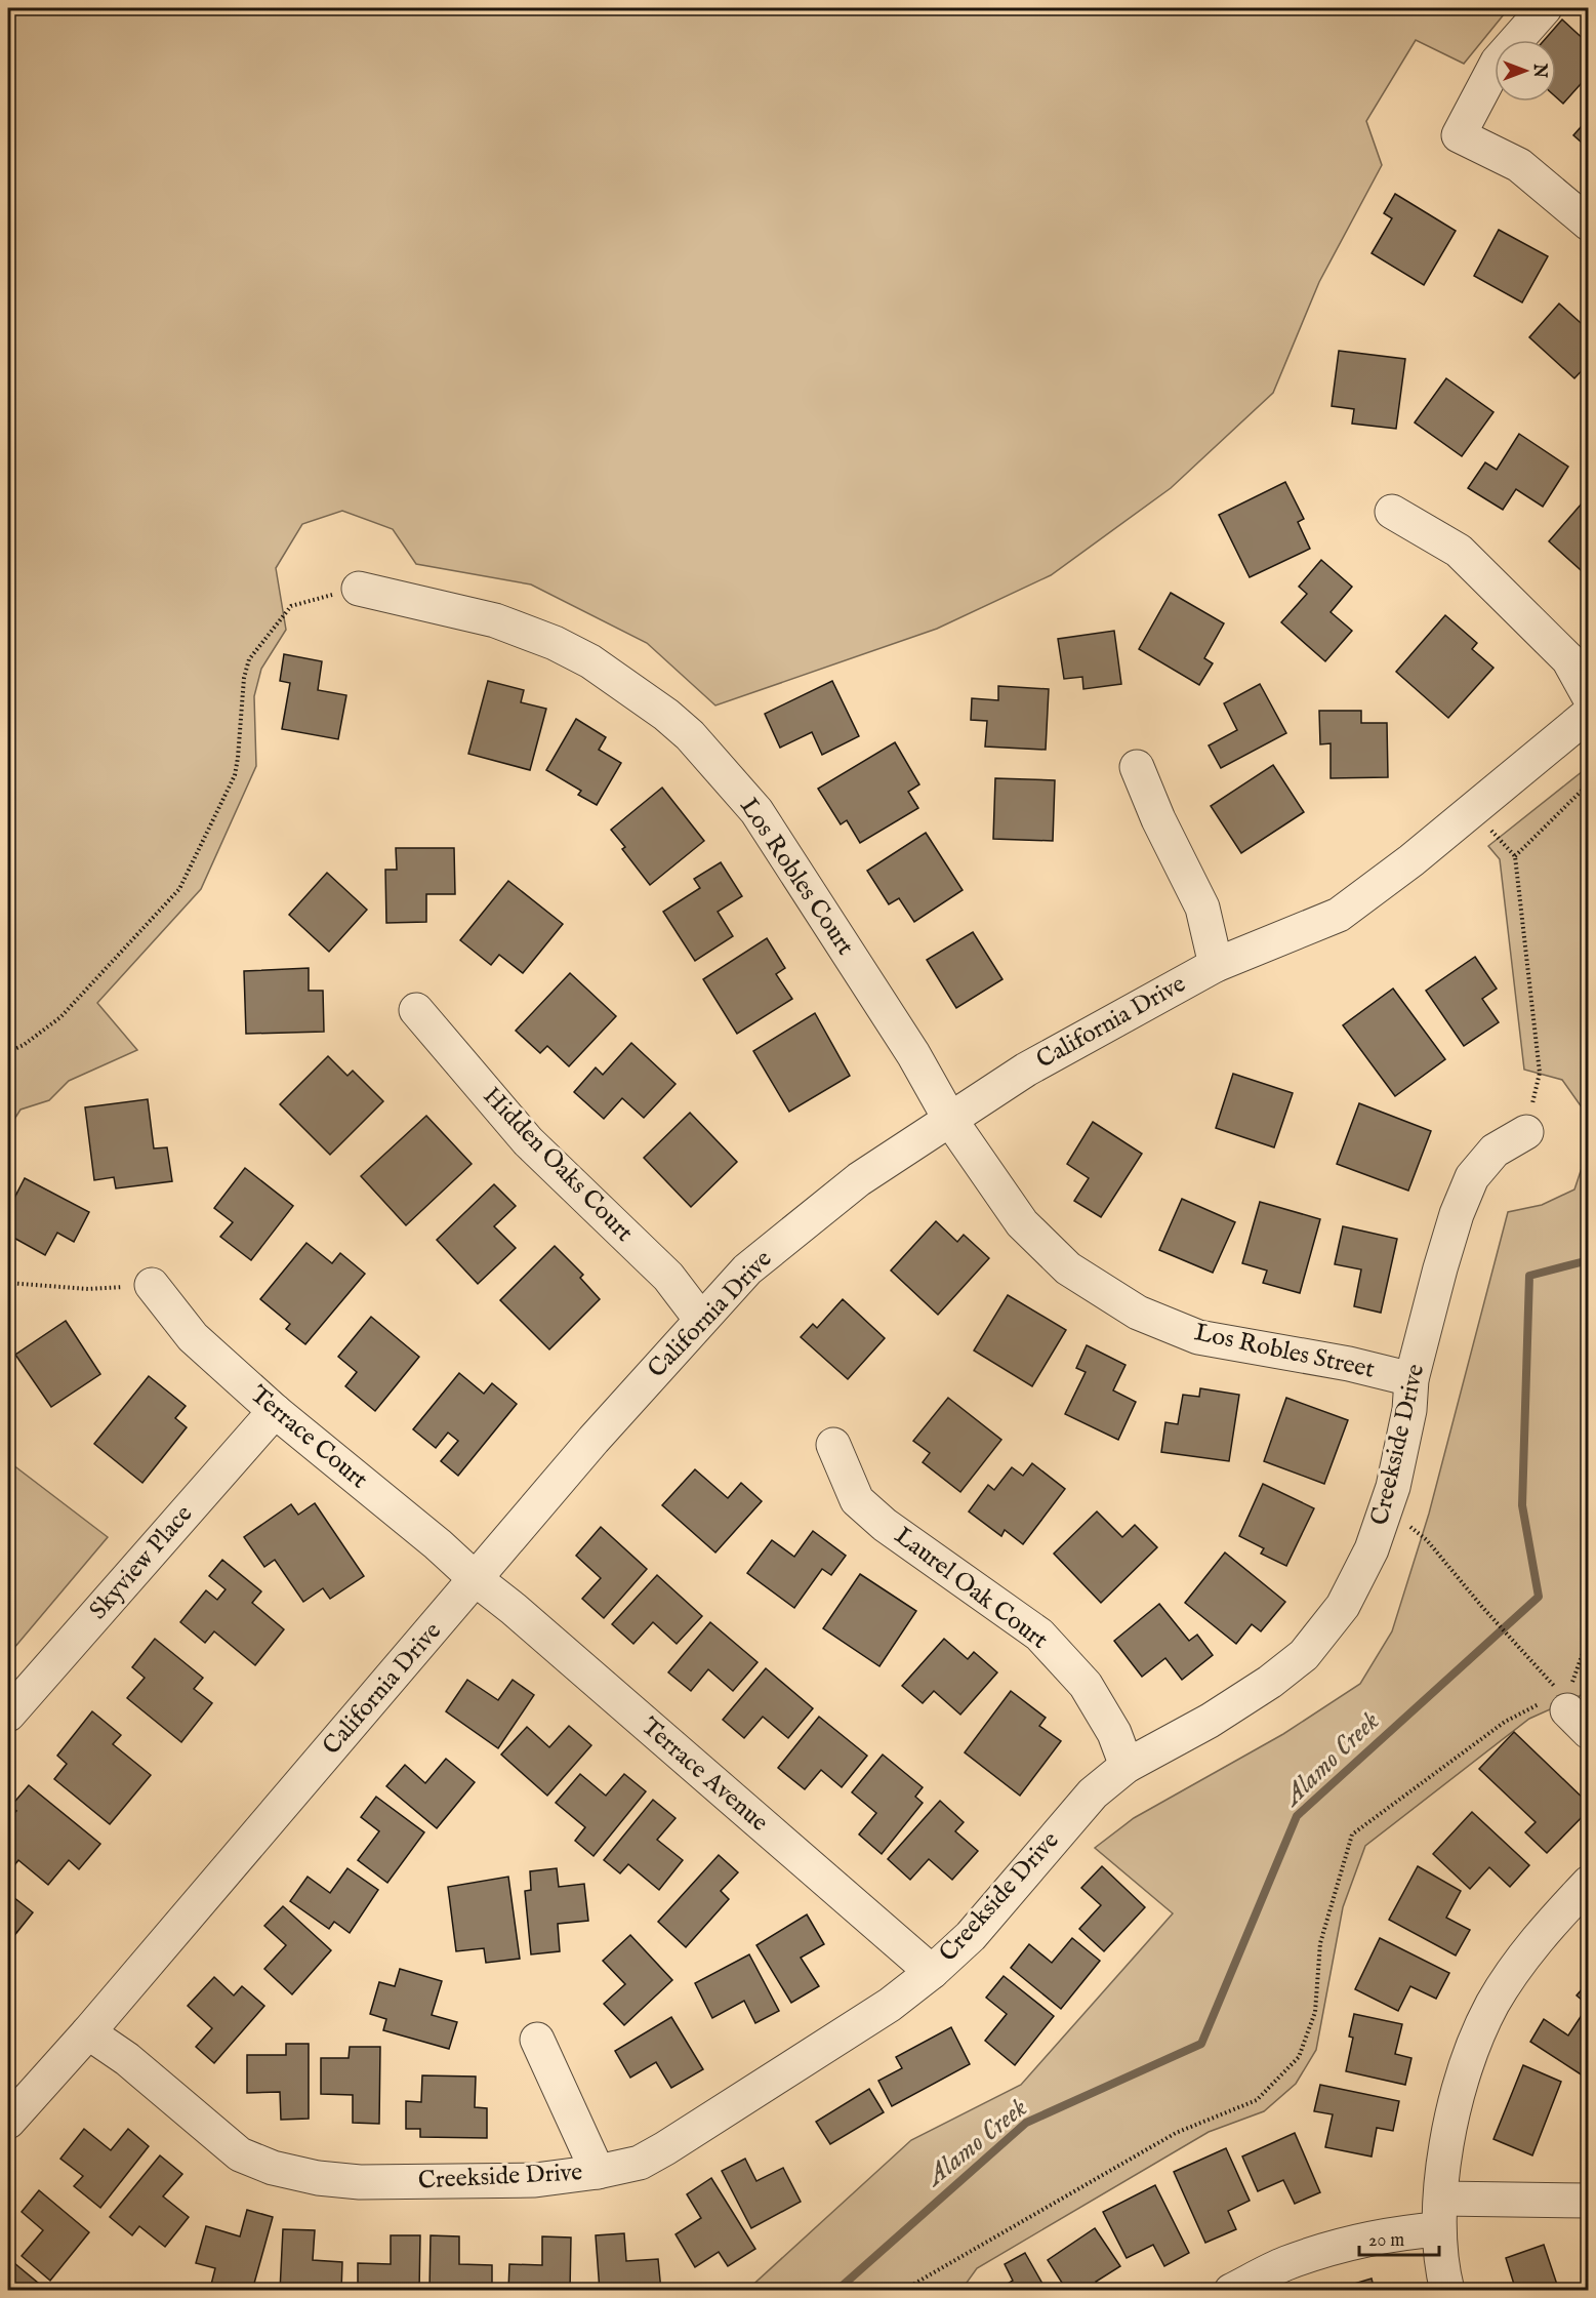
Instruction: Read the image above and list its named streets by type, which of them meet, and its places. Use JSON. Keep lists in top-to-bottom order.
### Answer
{
  "streets": {
    "street": [
      "Los Robles Court",
      "California Drive",
      "Hidden Oaks Court",
      "Los Robles Street",
      "Terrace Court",
      "Creekside Drive",
      "Skyview Place",
      "Laurel Oak Court",
      "Terrace Avenue"
    ]
  },
  "crossings": [
    ["Los Robles Court", "California Drive"],
    ["Los Robles Court", "Los Robles Street"],
    ["California Drive", "Hidden Oaks Court"],
    ["California Drive", "Los Robles Street"],
    ["California Drive", "Terrace Court"],
    ["California Drive", "Creekside Drive"],
    ["California Drive", "Terrace Avenue"],
    ["Los Robles Street", "Creekside Drive"],
    ["Terrace Court", "Skyview Place"],
    ["Terrace Court", "Terrace Avenue"],
    ["Creekside Drive", "Laurel Oak Court"],
    ["Creekside Drive", "Terrace Avenue"]
  ],
  "water": ["Alamo Creek"],
  "scale_bar": "20 m",
  "north": "right"
}
